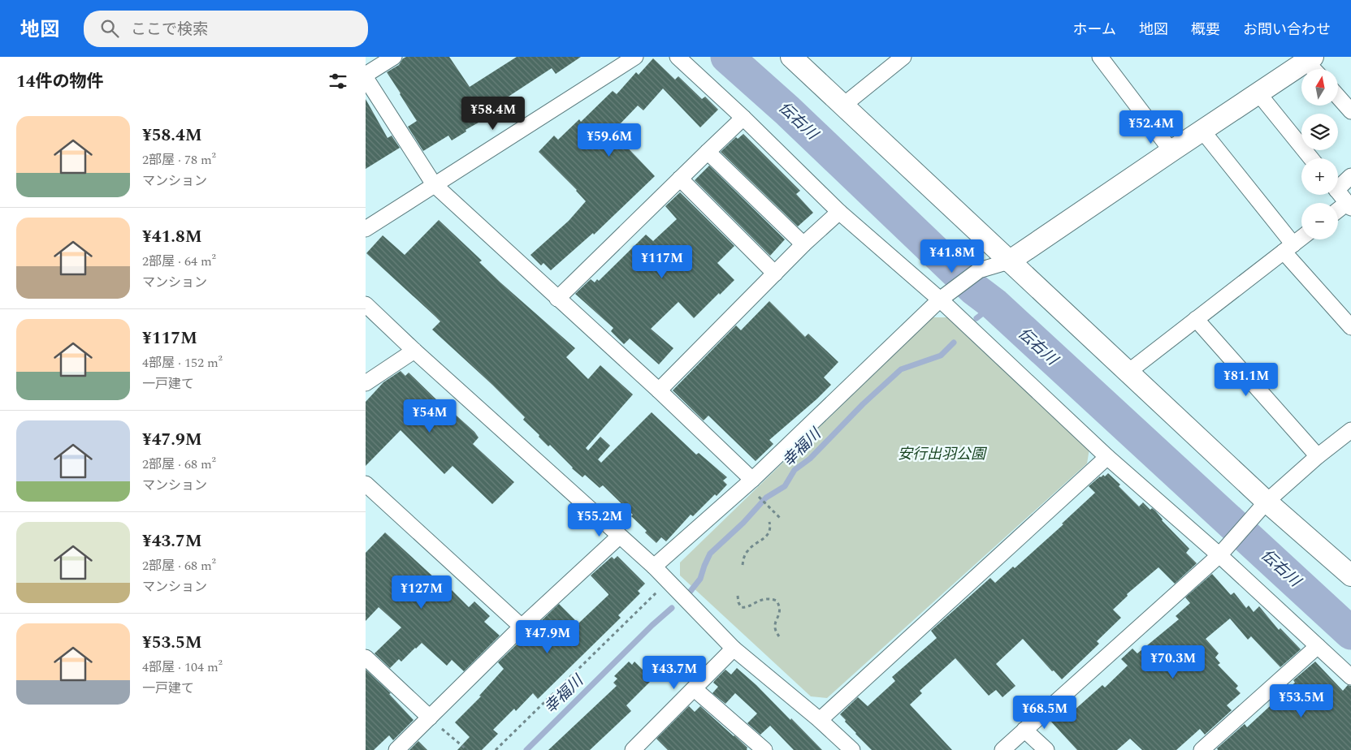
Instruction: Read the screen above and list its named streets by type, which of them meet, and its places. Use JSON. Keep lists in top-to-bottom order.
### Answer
{
  "water": ["伝右川", "幸福川"],
  "parks": ["安行出羽公園"],
  "north": "top",
  "page": {
    "header": "地図",
    "search": "ここで検索",
    "nav": [
      "ホーム",
      "地図",
      "概要",
      "お問い合わせ"
    ],
    "heading": "14件の物件",
    "map_buttons": ["+", "−"],
    "price": [
      "¥58.4M",
      "¥52.4M",
      "¥59.6M",
      "¥41.8M",
      "¥117M",
      "¥81.1M",
      "¥54M",
      "¥55.2M",
      "¥127M",
      "¥47.9M",
      "¥70.3M",
      "¥43.7M",
      "¥53.5M",
      "¥68.5M"
    ],
    "list": [
      {
        "name": "¥58.4M",
        "note": "2部屋 · 78 m² · マンション"
      },
      {
        "name": "¥41.8M",
        "note": "2部屋 · 64 m² · マンション"
      },
      {
        "name": "¥117M",
        "note": "4部屋 · 152 m² · 一戸建て"
      },
      {
        "name": "¥47.9M",
        "note": "2部屋 · 68 m² · マンション"
      },
      {
        "name": "¥43.7M",
        "note": "2部屋 · 68 m² · マンション"
      },
      {
        "name": "¥53.5M",
        "note": "4部屋 · 104 m² · 一戸建て"
      }
    ]
  }
}
